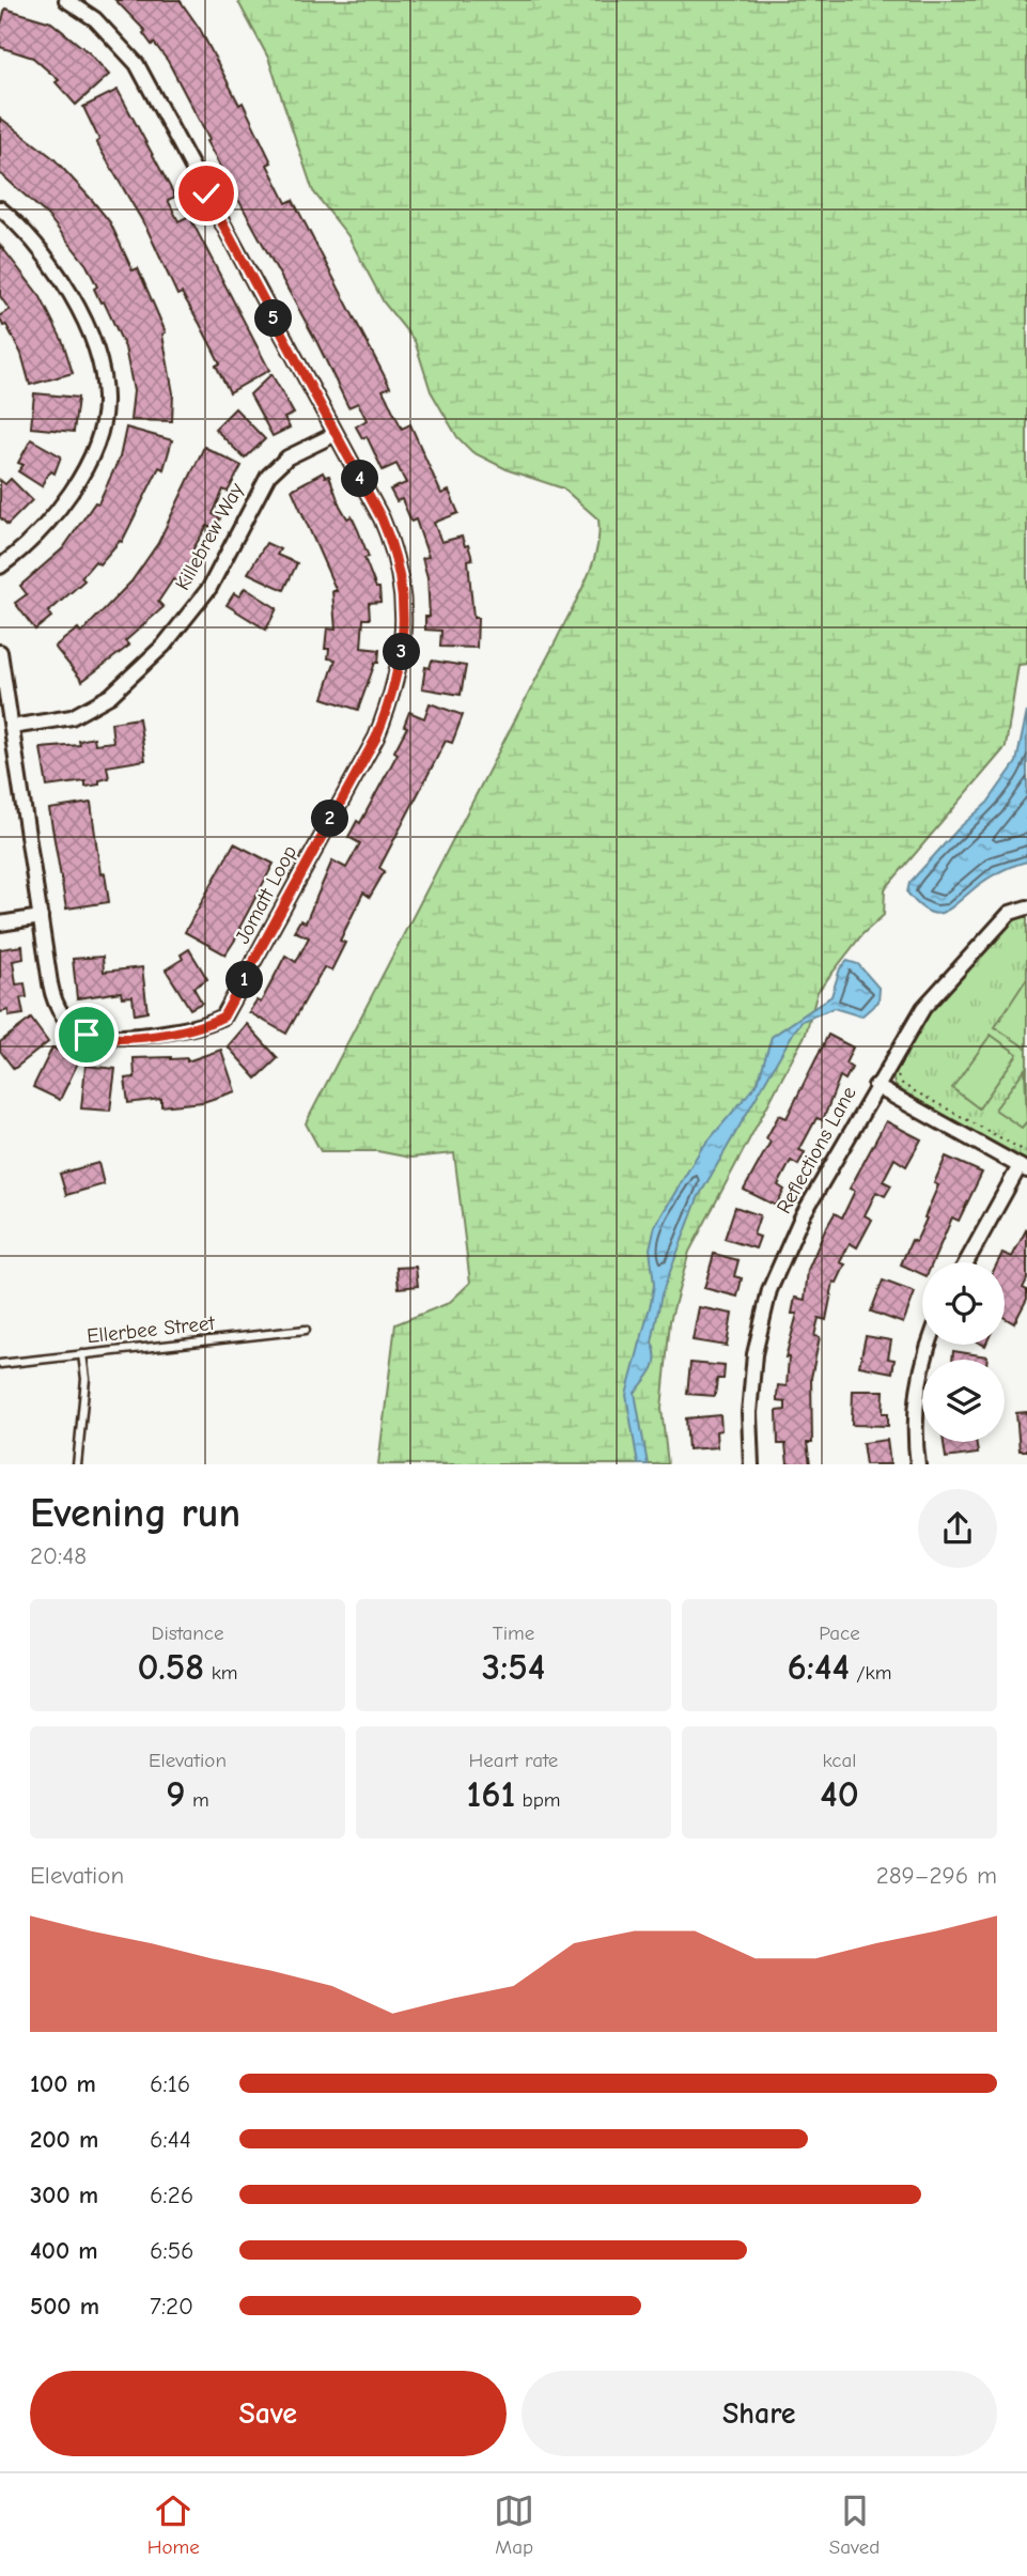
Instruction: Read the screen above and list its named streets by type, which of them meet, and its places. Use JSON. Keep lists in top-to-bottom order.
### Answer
{
  "streets": {
    "street": ["Killebrew Way", "Jomatt Loop", "Reflections Lane"],
    "lane": ["Ellerbee Street"]
  },
  "crossings": [
    ["Killebrew Way", "Jomatt Loop"]
  ],
  "page": {
    "pins": [
      "5",
      "4",
      "3",
      "2",
      "1"
    ],
    "heading": ["Evening run", "20:48"],
    "stats": [
      ["Distance", "0.58 km"],
      ["Time", "3:54"],
      ["Pace", "6:44 /km"],
      ["Elevation", "9 m"],
      ["Heart rate", "161 bpm"],
      ["kcal", "40"]
    ],
    "chart": ["Elevation", "289–296 m"],
    "list": [
      {
        "name": "100 m",
        "note": "6:16"
      },
      {
        "name": "200 m",
        "note": "6:44"
      },
      {
        "name": "300 m",
        "note": "6:26"
      },
      {
        "name": "400 m",
        "note": "6:56"
      },
      {
        "name": "500 m",
        "note": "7:20"
      }
    ],
    "buttons": ["Save", "Share"],
    "tabs": ["Home", "Map", "Saved"]
  }
}
